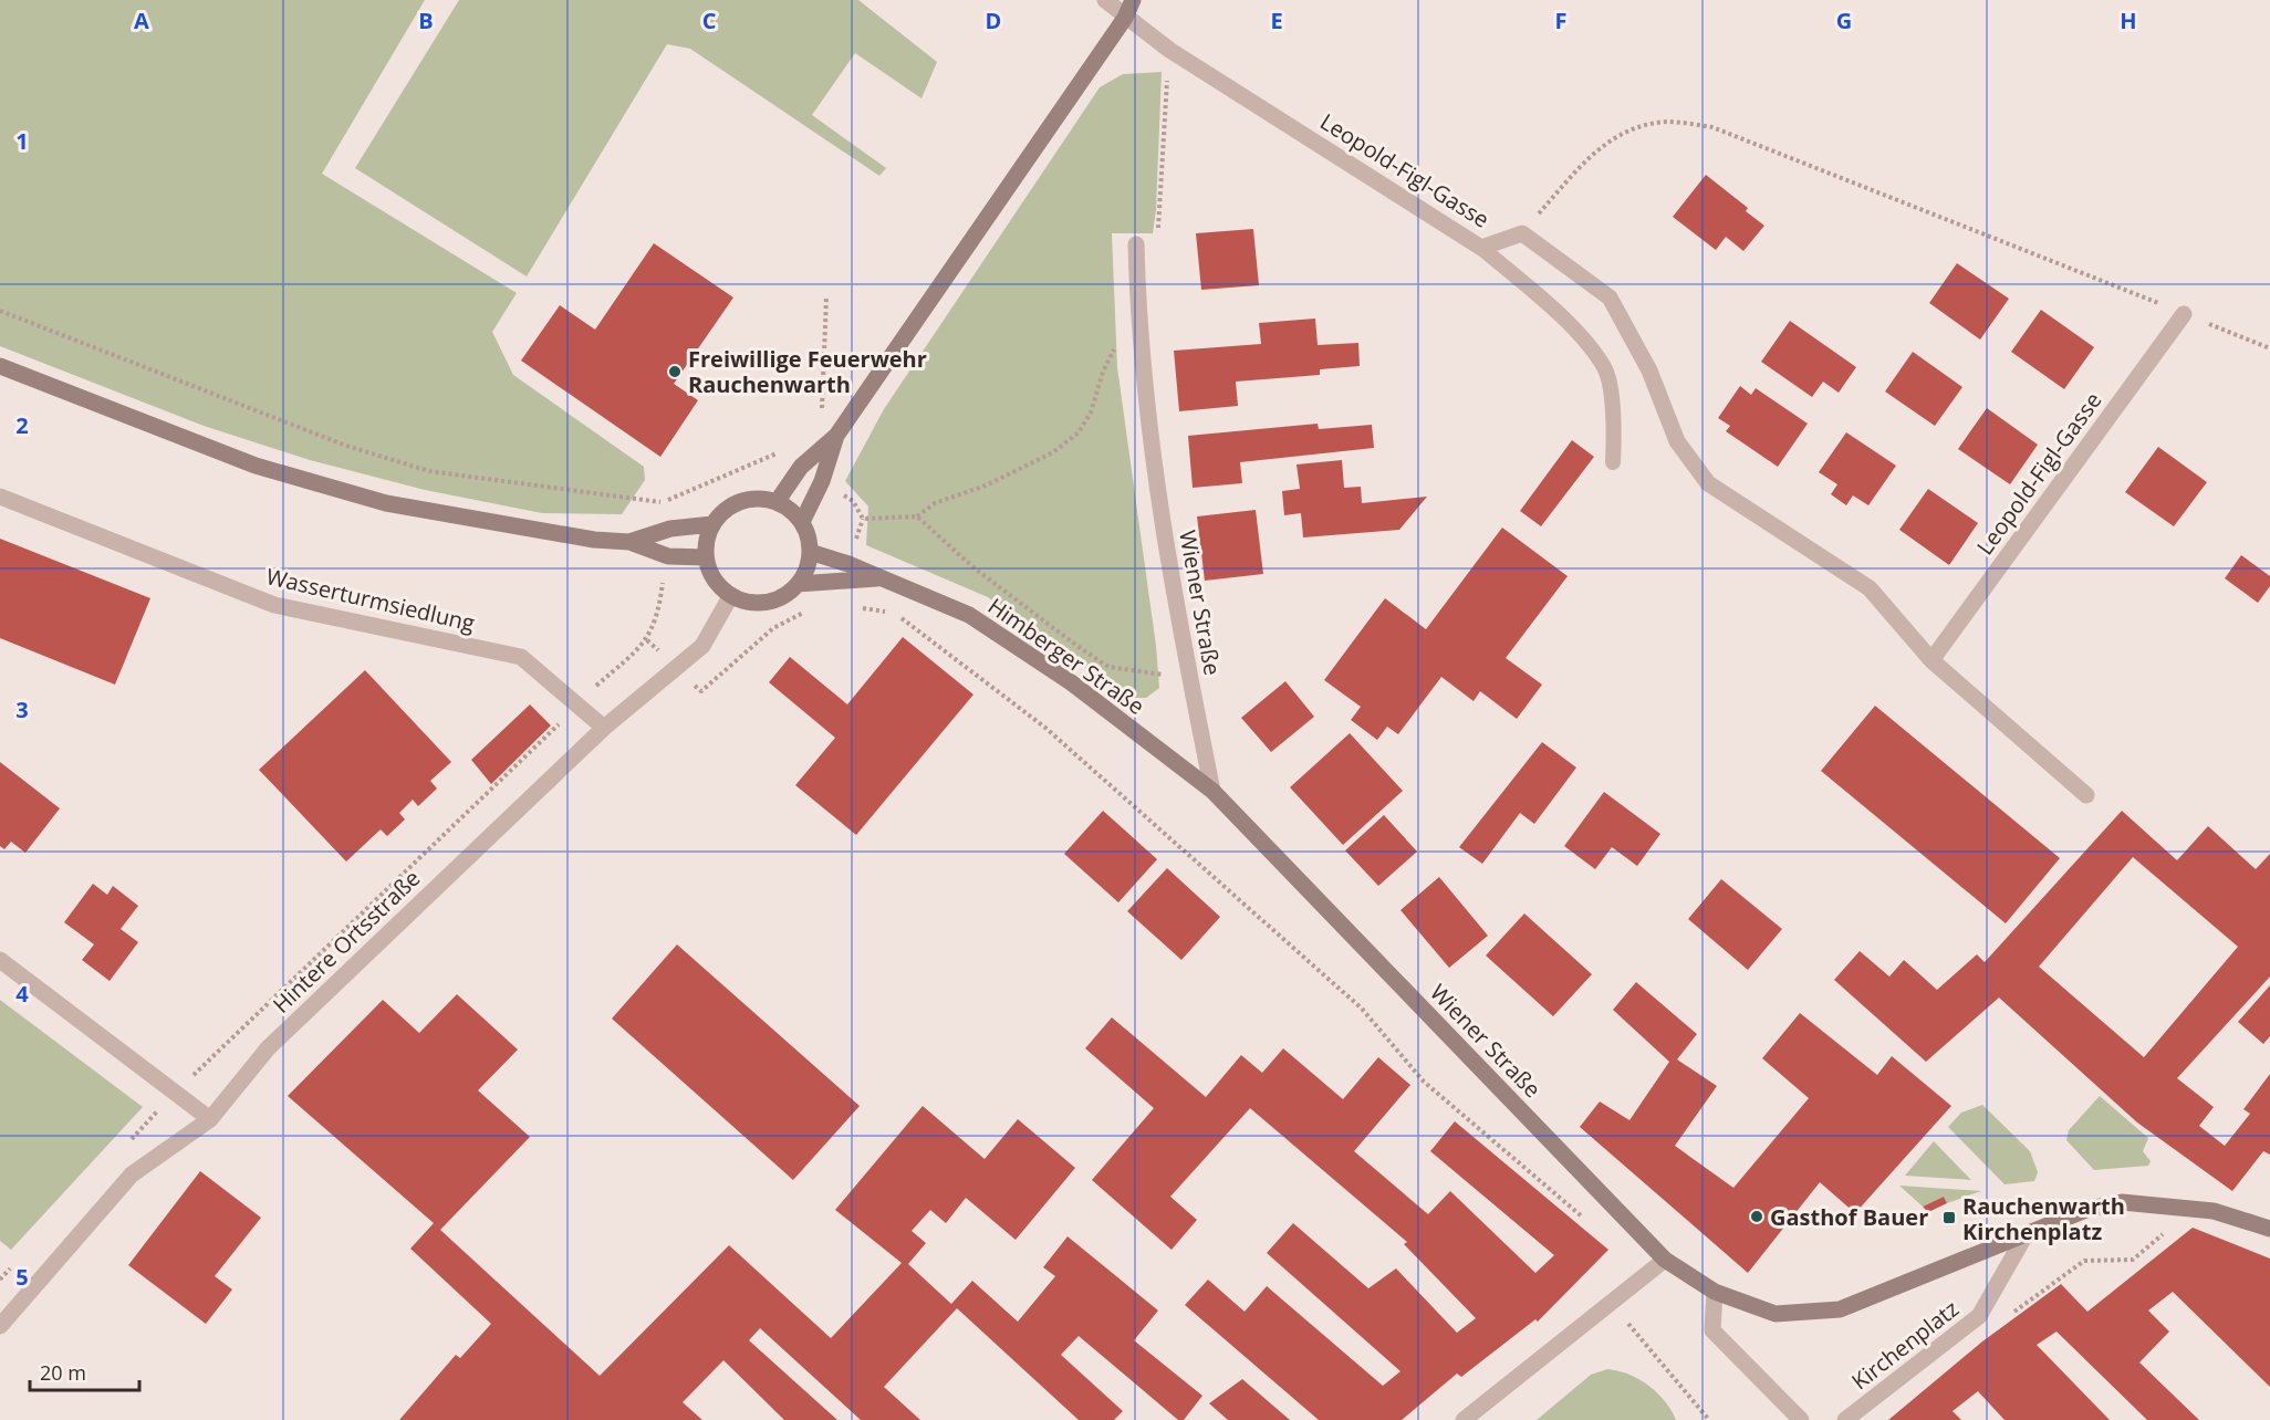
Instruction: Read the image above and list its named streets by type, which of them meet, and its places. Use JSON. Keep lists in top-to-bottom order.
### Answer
{
  "streets": {
    "main road": ["Wiener Straße", "Himberger Straße"],
    "street": [
      "Leopold-Figl-Gasse",
      "Wasserturmsiedlung",
      "Hintere Ortsstraße",
      "Kirchenplatz"
    ]
  },
  "crossings": [
    ["Wasserturmsiedlung", "Hintere Ortsstraße"],
    ["Wiener Straße", "Himberger Straße"],
    ["Wiener Straße", "Kirchenplatz"],
    ["Himberger Straße", "Hintere Ortsstraße"]
  ],
  "places": {
    "other": ["Freiwillige Feuerwehr Rauchenwarth", "Gasthof Bauer"],
    "transit": ["Rauchenwarth Kirchenplatz"]
  },
  "scale_bar": "20 m",
  "grid": {
    "columns": [
      "A",
      "B",
      "C",
      "D",
      "E",
      "F",
      "G",
      "H"
    ],
    "rows": [
      "1",
      "2",
      "3",
      "4",
      "5"
    ]
  }
}
